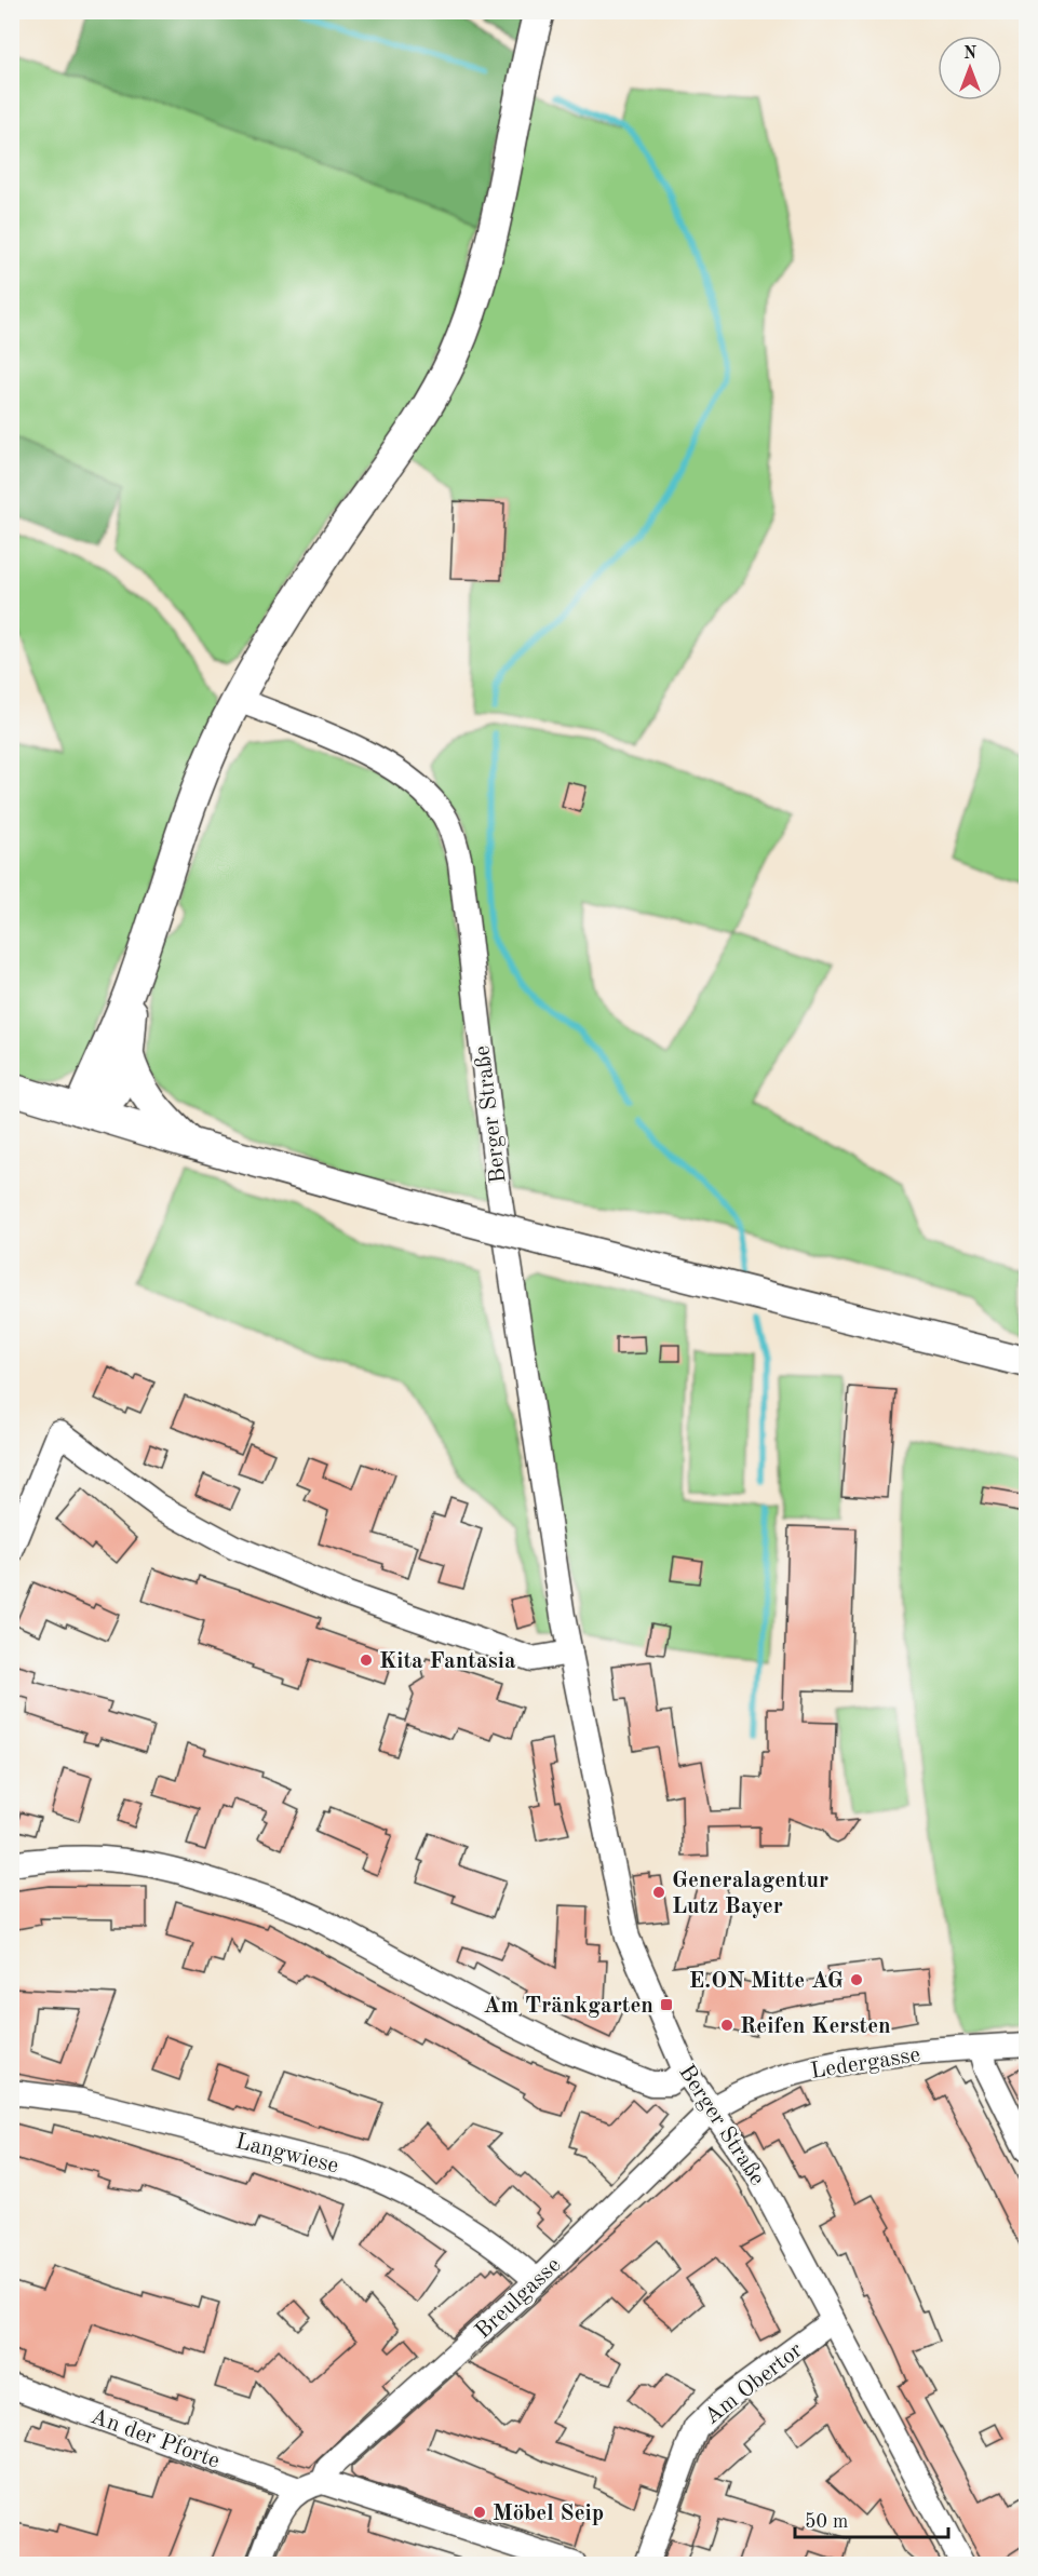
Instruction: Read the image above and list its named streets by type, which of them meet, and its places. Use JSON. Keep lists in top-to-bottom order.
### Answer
{
  "streets": {
    "street": [
      "Berger Straße",
      "Ledergasse",
      "Langwiese",
      "Breulgasse",
      "Am Obertor",
      "An der Pforte"
    ]
  },
  "crossings": [
    ["Berger Straße", "Ledergasse"],
    ["Berger Straße", "Breulgasse"],
    ["Berger Straße", "Am Obertor"],
    ["Ledergasse", "Breulgasse"],
    ["Langwiese", "Breulgasse"]
  ],
  "places": {
    "other": [
      "Kita Fantasia",
      "Generalagentur Lutz Bayer",
      "E.ON Mitte AG",
      "Reifen Kersten",
      "Möbel Seip"
    ],
    "transit": ["Am Tränkgarten"]
  },
  "scale_bar": "50 m",
  "north": "top"
}
